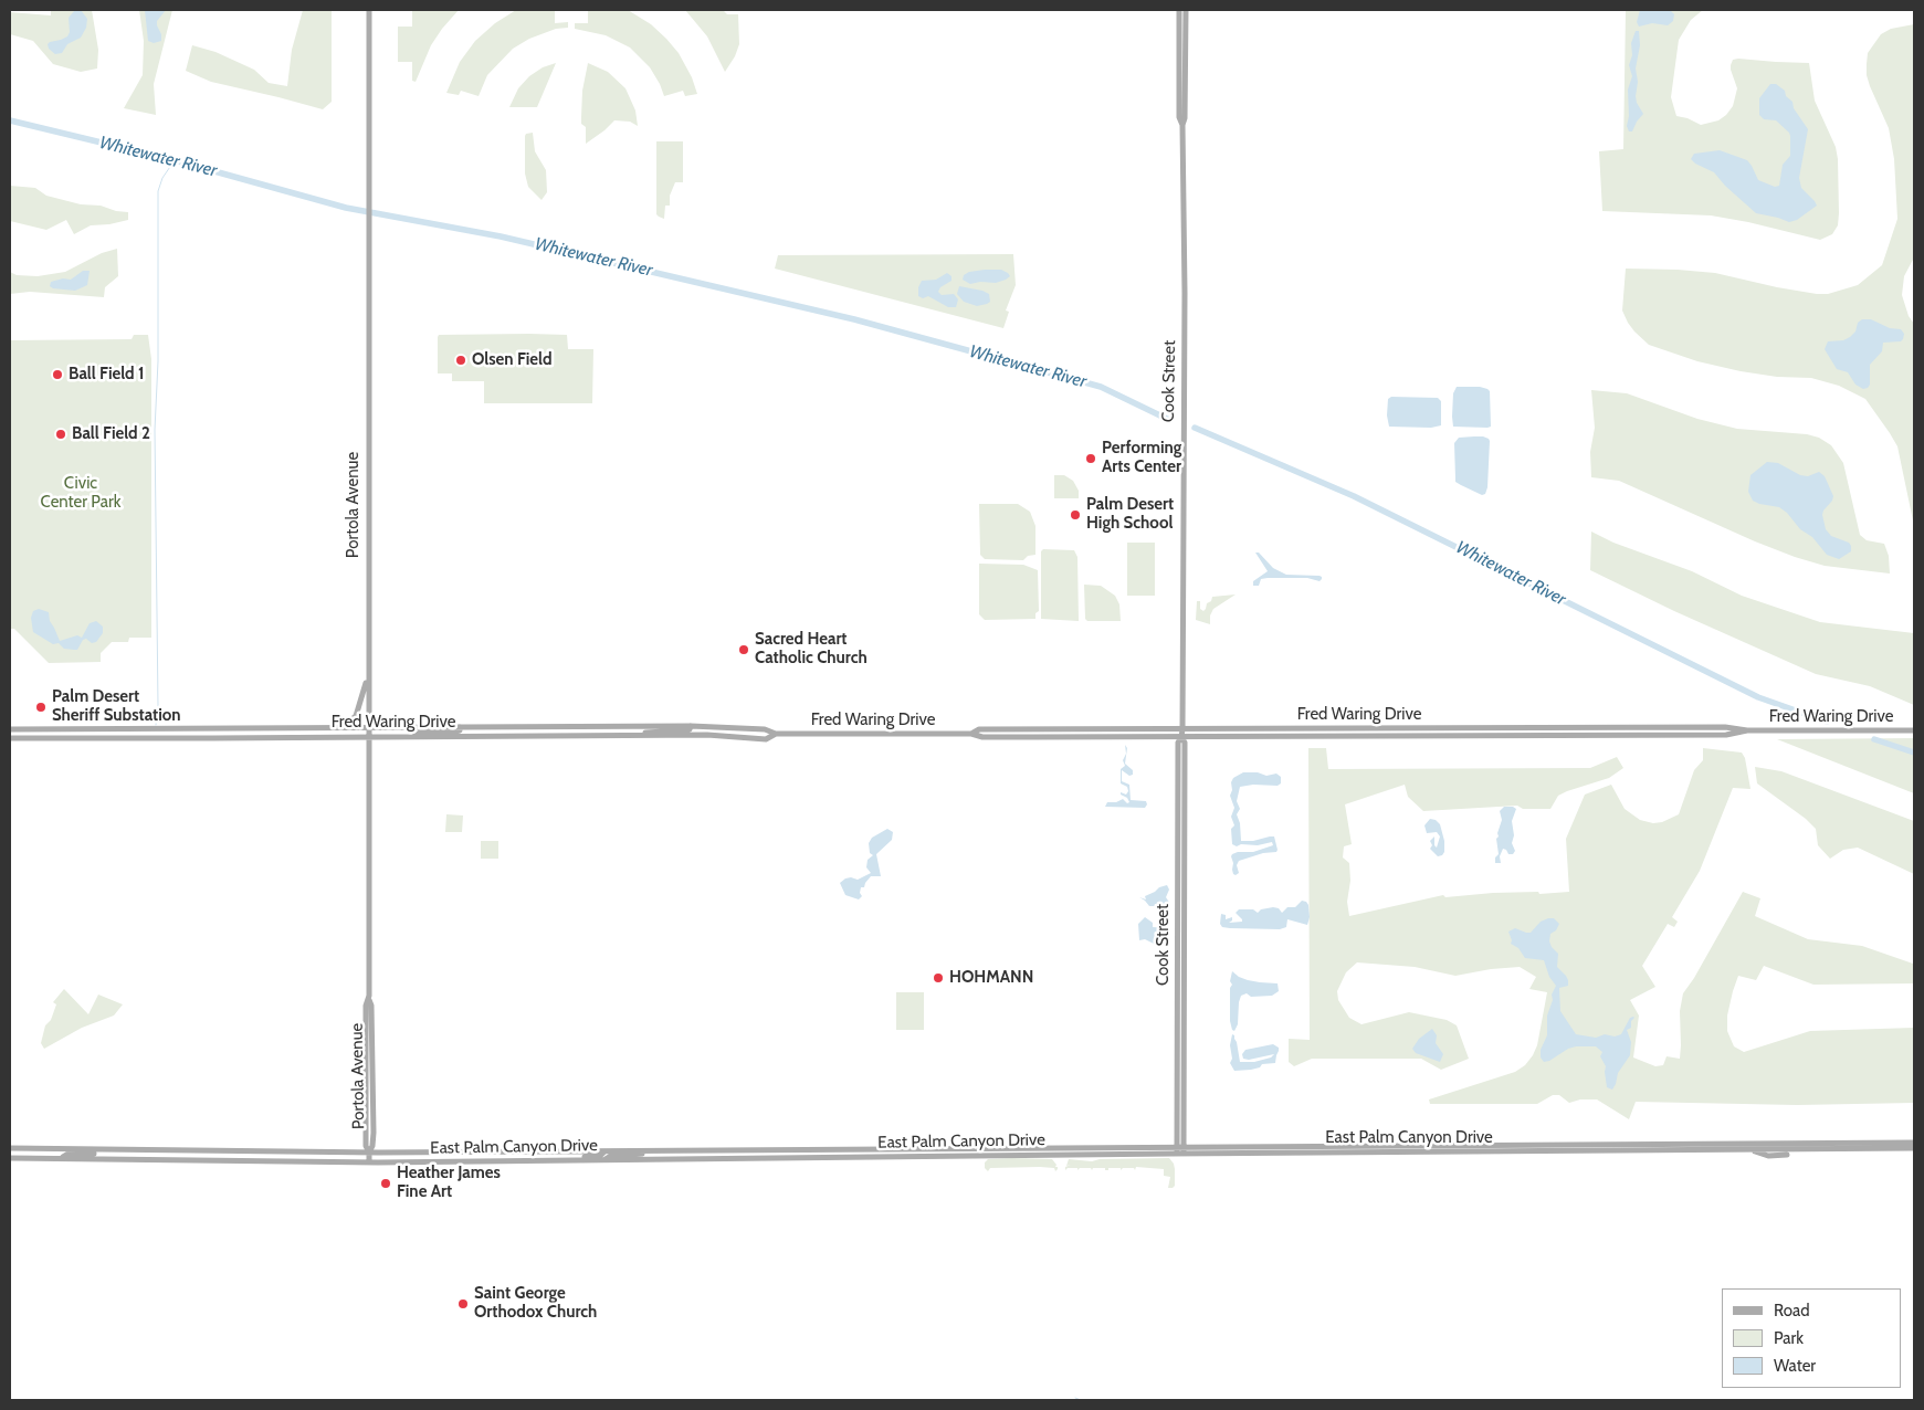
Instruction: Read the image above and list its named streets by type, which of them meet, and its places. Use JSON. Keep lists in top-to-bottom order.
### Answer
{
  "streets": {
    "main road": [
      "Cook Street",
      "Portola Avenue",
      "Fred Waring Drive",
      "East Palm Canyon Drive"
    ]
  },
  "crossings": [
    ["Cook Street", "Fred Waring Drive"],
    ["Cook Street", "East Palm Canyon Drive"],
    ["Portola Avenue", "Fred Waring Drive"],
    ["Portola Avenue", "East Palm Canyon Drive"]
  ],
  "water": ["Whitewater River"],
  "parks": ["Civic Center Park"],
  "places": [
    "Olsen Field",
    "Ball Field 1",
    "Ball Field 2",
    "Performing Arts Center",
    "Palm Desert High School",
    "Sacred Heart Catholic Church",
    "Palm Desert Sheriff Substation",
    "HOHMANN",
    "Heather James Fine Art",
    "Saint George Orthodox Church"
  ],
  "legend": ["Road", "Park", "Water"]
}
